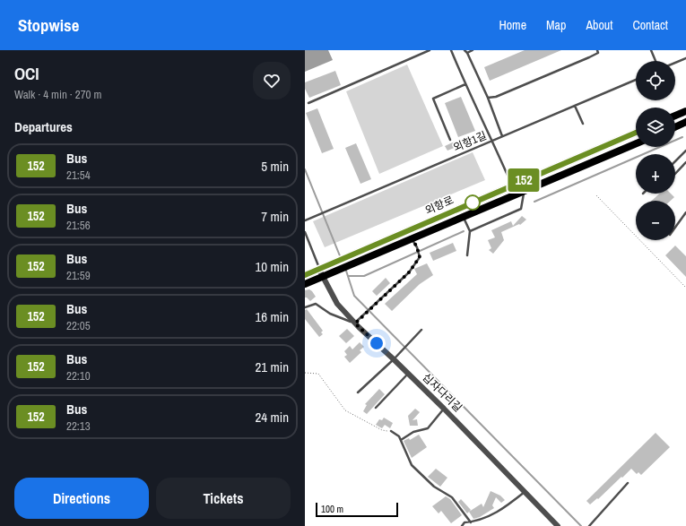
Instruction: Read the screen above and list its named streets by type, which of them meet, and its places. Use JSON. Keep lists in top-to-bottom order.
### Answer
{
  "streets": {
    "main road": ["외항로"],
    "street": ["십자다리길"],
    "lane": ["외항1길"]
  },
  "crossings": [
    ["외항로", "십자다리길"]
  ],
  "lines": ["bus line 152"],
  "scale_bar": "100 m",
  "page": {
    "header": "Stopwise",
    "nav": [
      "Home",
      "Map",
      "About",
      "Contact"
    ],
    "heading": [
      ["OCI", "Walk · 4 min · 270 m"],
      "Departures"
    ],
    "on_map": "152",
    "map_buttons": ["+", "−"],
    "list": [
      {
        "mark": "152",
        "name": "Bus",
        "note": "21:54",
        "value": "5 min"
      },
      {
        "mark": "152",
        "name": "Bus",
        "note": "21:56",
        "value": "7 min"
      },
      {
        "mark": "152",
        "name": "Bus",
        "note": "21:59",
        "value": "10 min"
      },
      {
        "mark": "152",
        "name": "Bus",
        "note": "22:05",
        "value": "16 min"
      },
      {
        "mark": "152",
        "name": "Bus",
        "note": "22:10",
        "value": "21 min"
      },
      {
        "mark": "152",
        "name": "Bus",
        "note": "22:13",
        "value": "24 min"
      }
    ],
    "buttons": ["Directions", "Tickets"],
    "scale": "100 m"
  }
}
